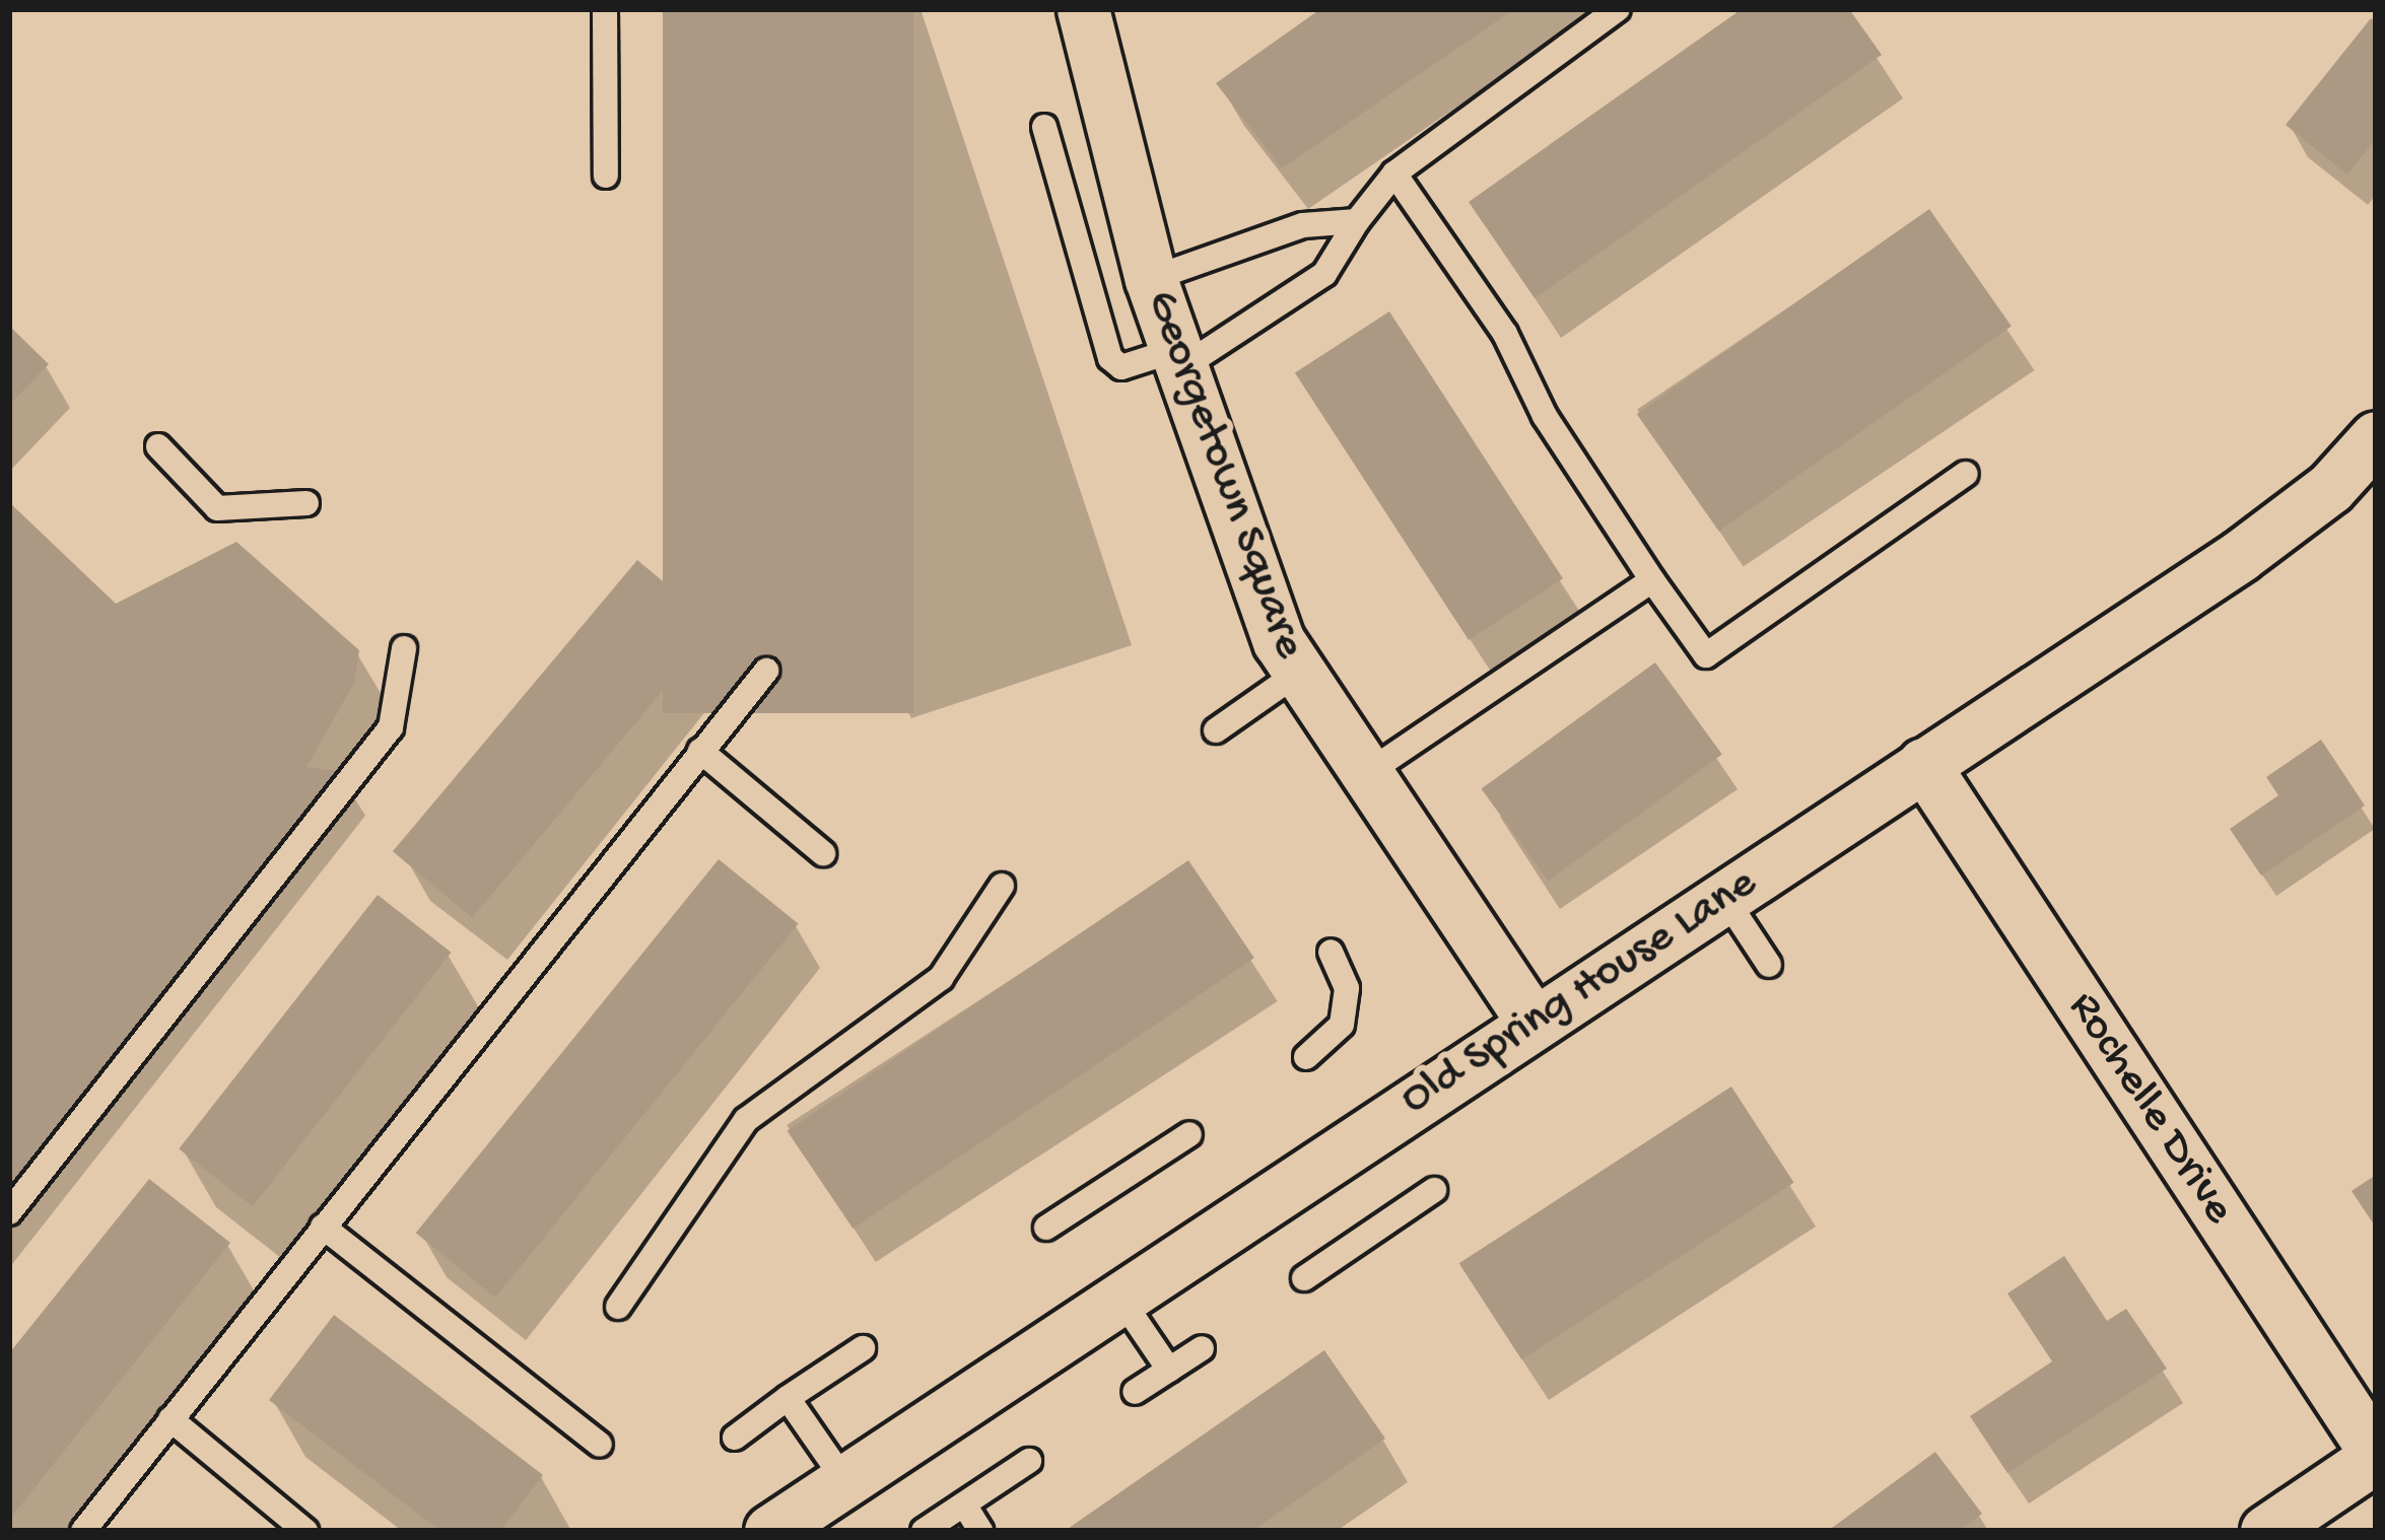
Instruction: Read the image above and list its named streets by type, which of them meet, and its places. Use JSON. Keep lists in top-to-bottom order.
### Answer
{
  "streets": {
    "street": ["Georgetown Square", "Old Spring House Lane", "Rochelle Drive"]
  },
  "crossings": [
    ["Georgetown Square", "Old Spring House Lane"],
    ["Old Spring House Lane", "Rochelle Drive"]
  ]
}
